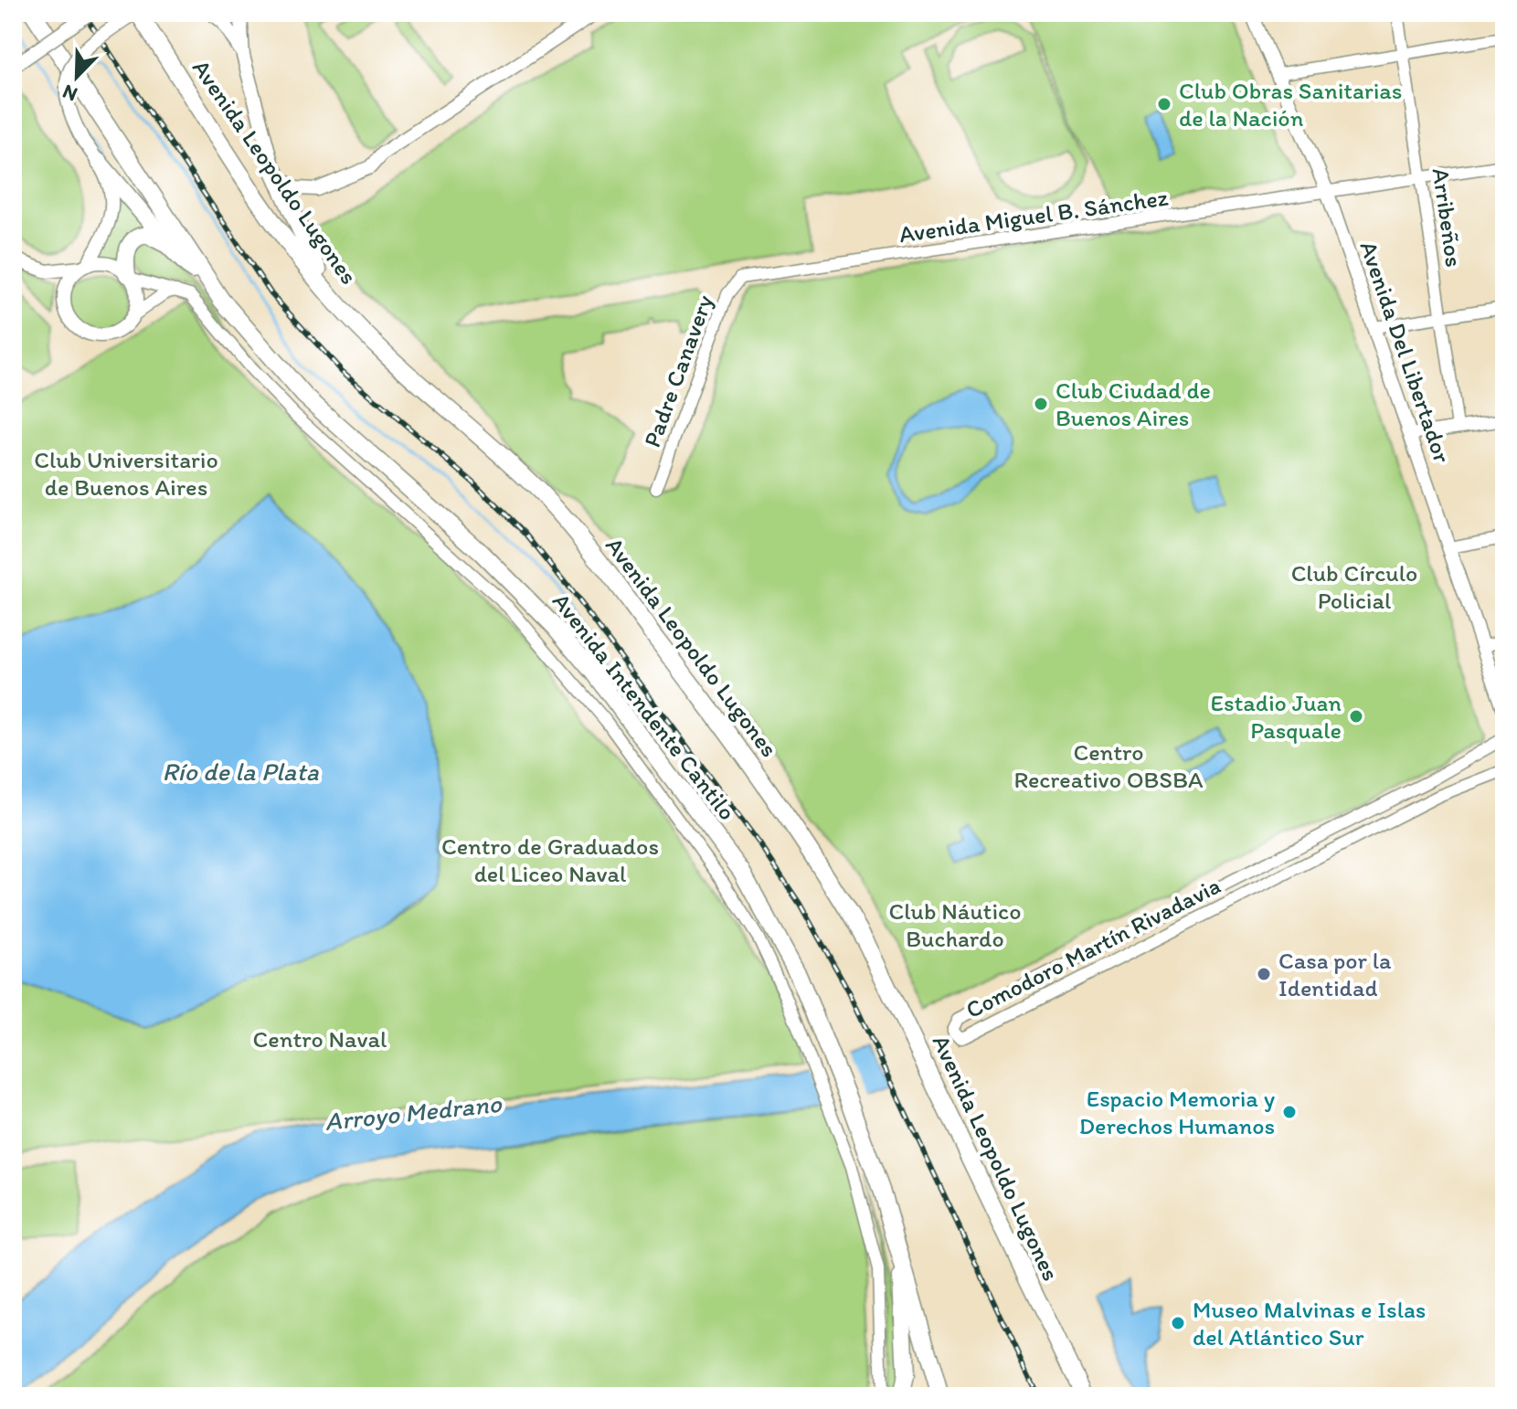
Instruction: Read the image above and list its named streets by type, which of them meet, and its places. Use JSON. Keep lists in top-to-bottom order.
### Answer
{
  "streets": {
    "highway": ["Avenida Leopoldo Lugones", "Avenida Intendente Cantilo"],
    "main road": ["Avenida Del Libertador"],
    "street": [
      "Avenida Miguel B. Sánchez",
      "Arribeños",
      "Padre Canavery",
      "Comodoro Martín Rivadavia"
    ]
  },
  "crossings": [
    ["Avenida Miguel B. Sánchez", "Arribeños"],
    ["Avenida Miguel B. Sánchez", "Avenida Del Libertador"],
    ["Avenida Miguel B. Sánchez", "Padre Canavery"]
  ],
  "water": ["Río de la Plata", "Arroyo Medrano"],
  "parks": [
    "Club Universitario de Buenos Aires",
    "Club Círculo Policial",
    "Centro Recreativo OBSBA",
    "Centro de Graduados del Liceo Naval",
    "Club Náutico Buchardo",
    "Centro Naval"
  ],
  "places": [
    "Club Obras Sanitarias de la Nación",
    "Club Ciudad de Buenos Aires",
    "Estadio Juan Pasquale",
    "Casa por la Identidad",
    "Espacio Memoria y Derechos Humanos",
    "Museo Malvinas e Islas del Atlántico Sur"
  ],
  "north": "bottom left"
}
